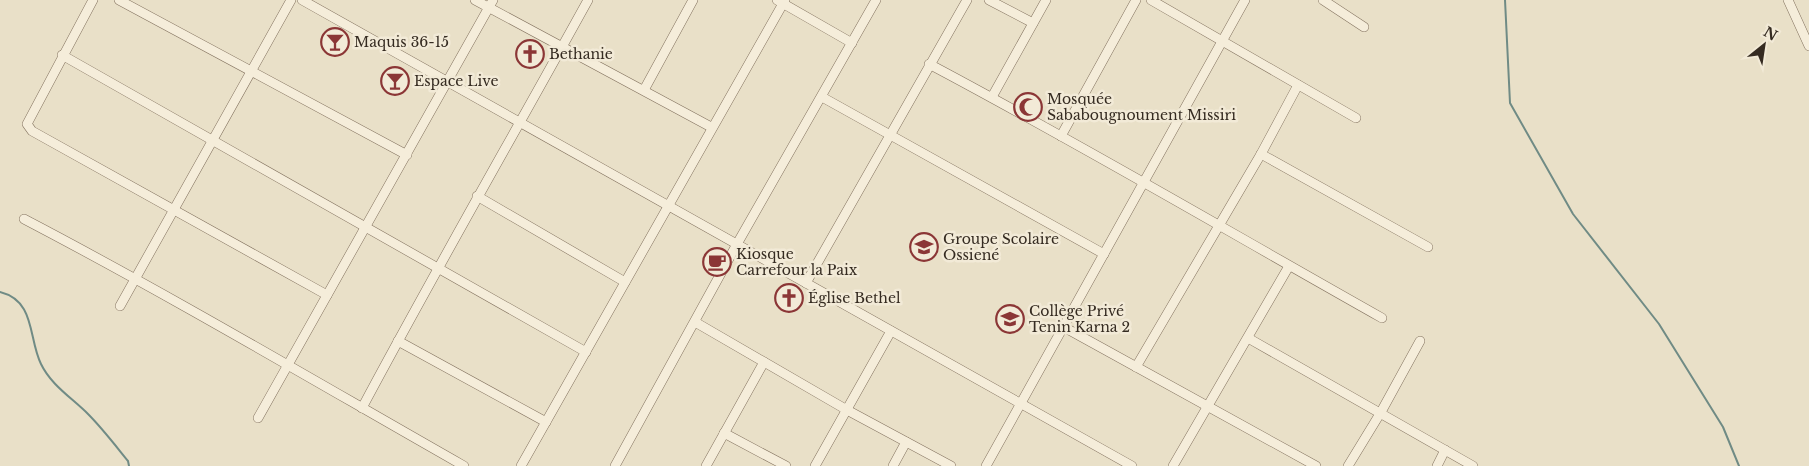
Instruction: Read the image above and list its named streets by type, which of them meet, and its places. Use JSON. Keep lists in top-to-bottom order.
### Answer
{
  "places": {
    "bar": ["Maquis 36-15", "Espace Live"],
    "church": ["Bethanie", "Église Bethel"],
    "mosque": ["Mosquée Sababougnoument Missiri"],
    "school or university": ["Groupe Scolaire Ossiené", "Collège Privé Tenin Karna 2"],
    "cafe": ["Kiosque Carrefour la Paix"]
  },
  "north": "top right"
}
